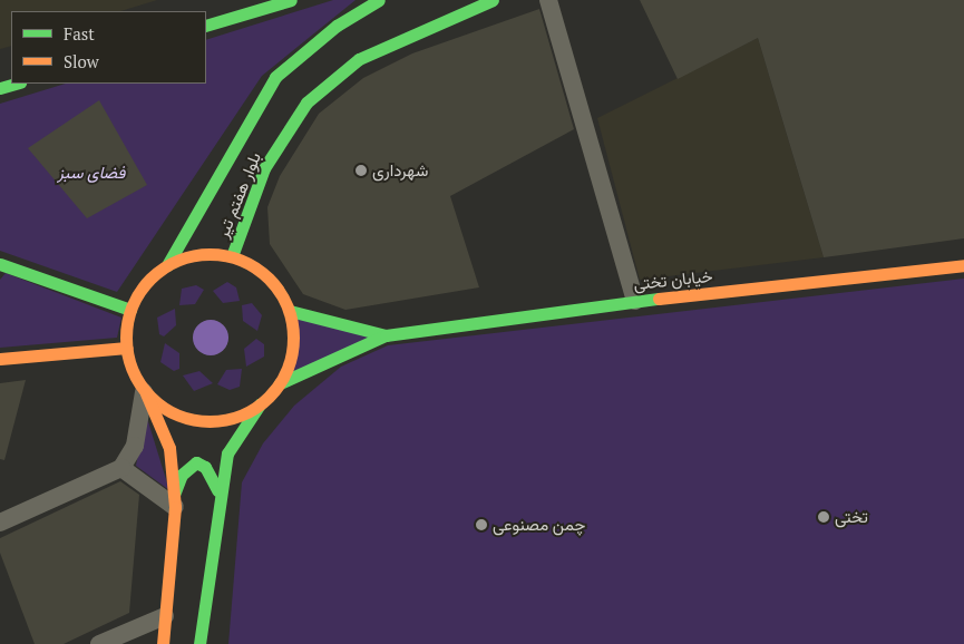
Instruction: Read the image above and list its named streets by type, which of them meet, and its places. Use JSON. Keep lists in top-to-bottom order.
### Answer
{
  "streets": {
    "main road": ["بلوار هفتم تیر", "خیابان تختی"]
  },
  "parks": ["فضای سبز"],
  "places": ["شهرداری", "تختی", "چمن مصنوعی"],
  "legend": ["Fast", "Slow"]
}
